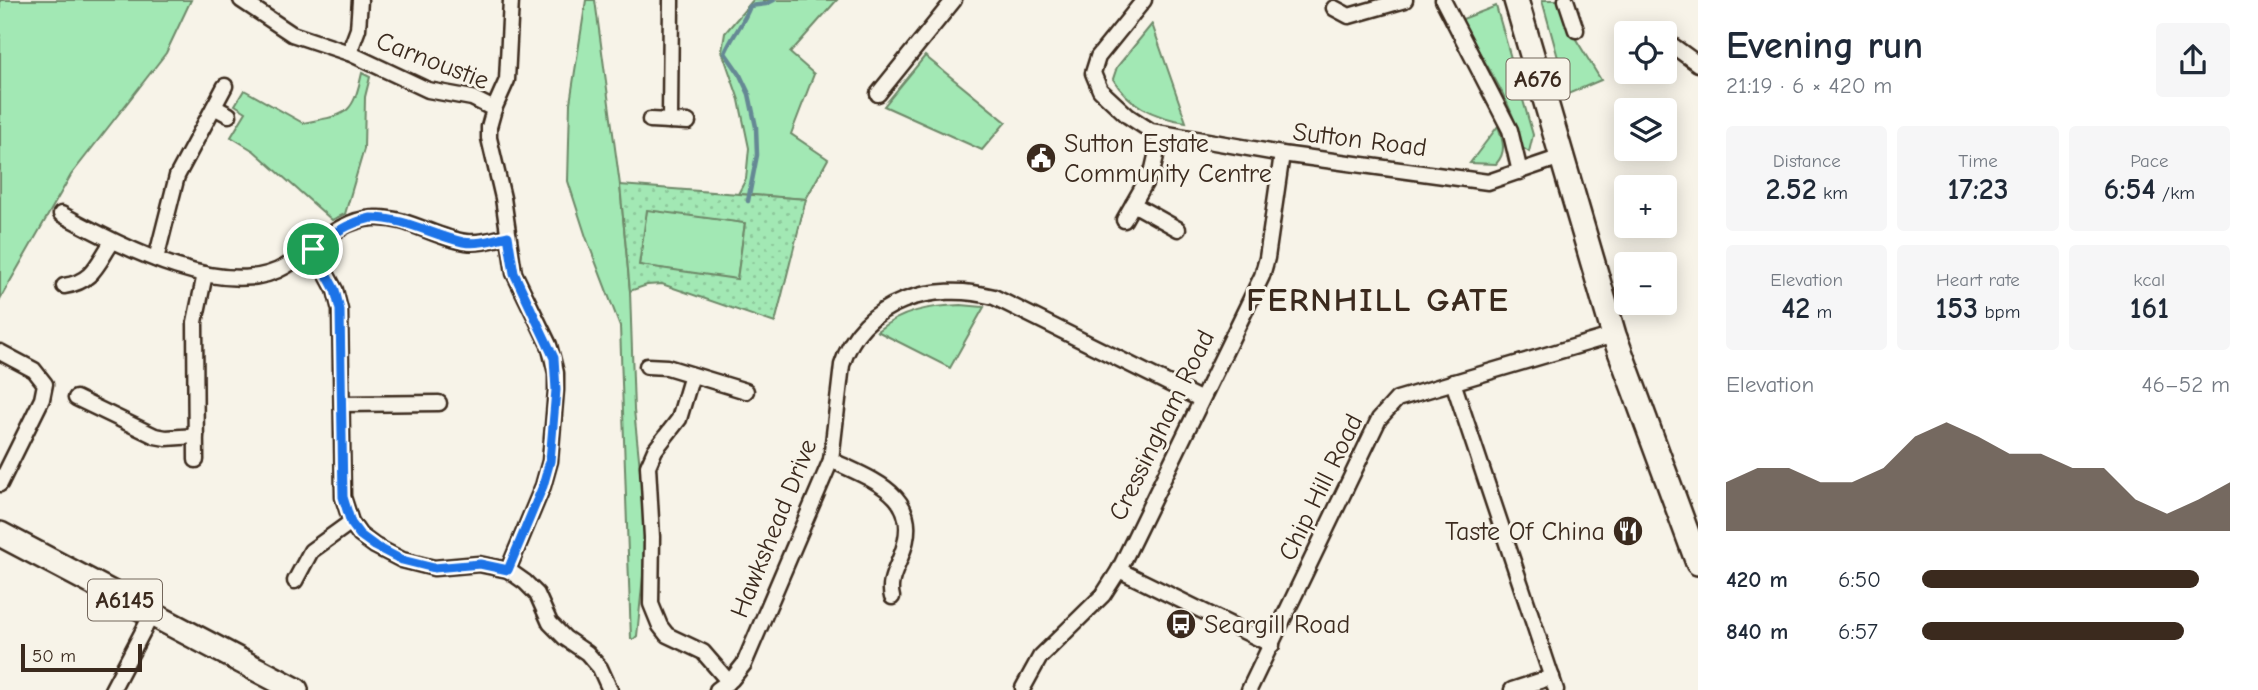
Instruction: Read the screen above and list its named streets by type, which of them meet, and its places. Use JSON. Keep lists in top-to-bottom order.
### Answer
{
  "streets": {
    "main road": ["A676", "A6145"],
    "street": [
      "Carnoustie",
      "Sutton Road",
      "Cressingham Road",
      "Chip Hill Road",
      "Hawkshead Drive"
    ]
  },
  "crossings": [
    ["A676", "Sutton Road"],
    ["A676", "Chip Hill Road"],
    ["Sutton Road", "Cressingham Road"],
    ["Cressingham Road", "Hawkshead Drive"]
  ],
  "districts": ["FERNHILL GATE"],
  "places": {
    "public building": ["Sutton Estate Community Centre"],
    "restaurant": ["Taste Of China"],
    "bus stop": ["Seargill Road"]
  },
  "scale_bar": "50 m",
  "page": {
    "heading": ["Evening run", "21:19 · 6 × 420 m"],
    "map_buttons": ["+", "−"],
    "stats": [
      ["Distance", "2.52 km"],
      ["Time", "17:23"],
      ["Pace", "6:54 /km"],
      ["Elevation", "42 m"],
      ["Heart rate", "153 bpm"],
      ["kcal", "161"]
    ],
    "chart": ["Elevation", "46–52 m"],
    "list": [
      {
        "name": "420 m",
        "note": "6:50"
      },
      {
        "name": "840 m",
        "note": "6:57"
      }
    ],
    "scale": "50 m"
  }
}
